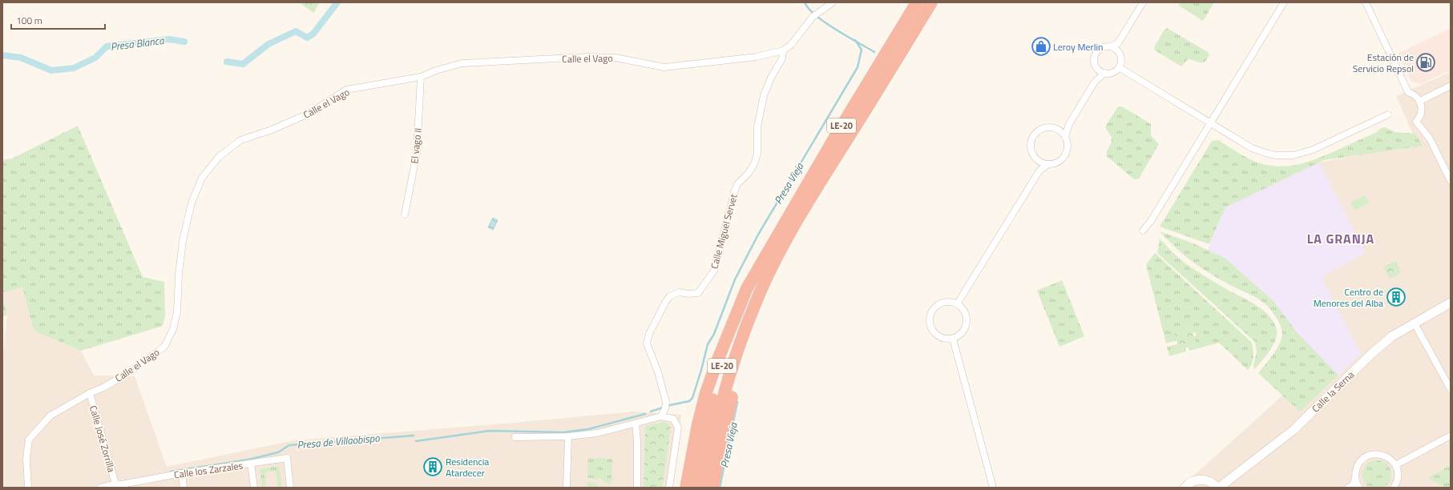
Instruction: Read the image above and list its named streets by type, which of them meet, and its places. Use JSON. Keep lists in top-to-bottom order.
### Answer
{
  "streets": {
    "highway": ["LE-20"],
    "street": [
      "Calle el Vago",
      "El vago II",
      "Calle Miguel Servet",
      "Calle la Serna",
      "Calle José Zorrilla",
      "Calle los Zarzales"
    ]
  },
  "crossings": [
    ["Calle el Vago", "El vago II"],
    ["Calle el Vago", "Calle Miguel Servet"],
    ["Calle el Vago", "Calle José Zorrilla"],
    ["Calle José Zorrilla", "Calle los Zarzales"]
  ],
  "districts": ["LA GRANJA"],
  "water": ["Presa Blanca", "Presa Vieja", "Presa de Villaobispo"],
  "places": {
    "shop": ["Leroy Merlin"],
    "fuel station": ["Estación de Servicio Repsol"],
    "building": ["Centro de Menores del Alba", "Residencia Atardecer"]
  },
  "scale_bar": "100 m"
}
